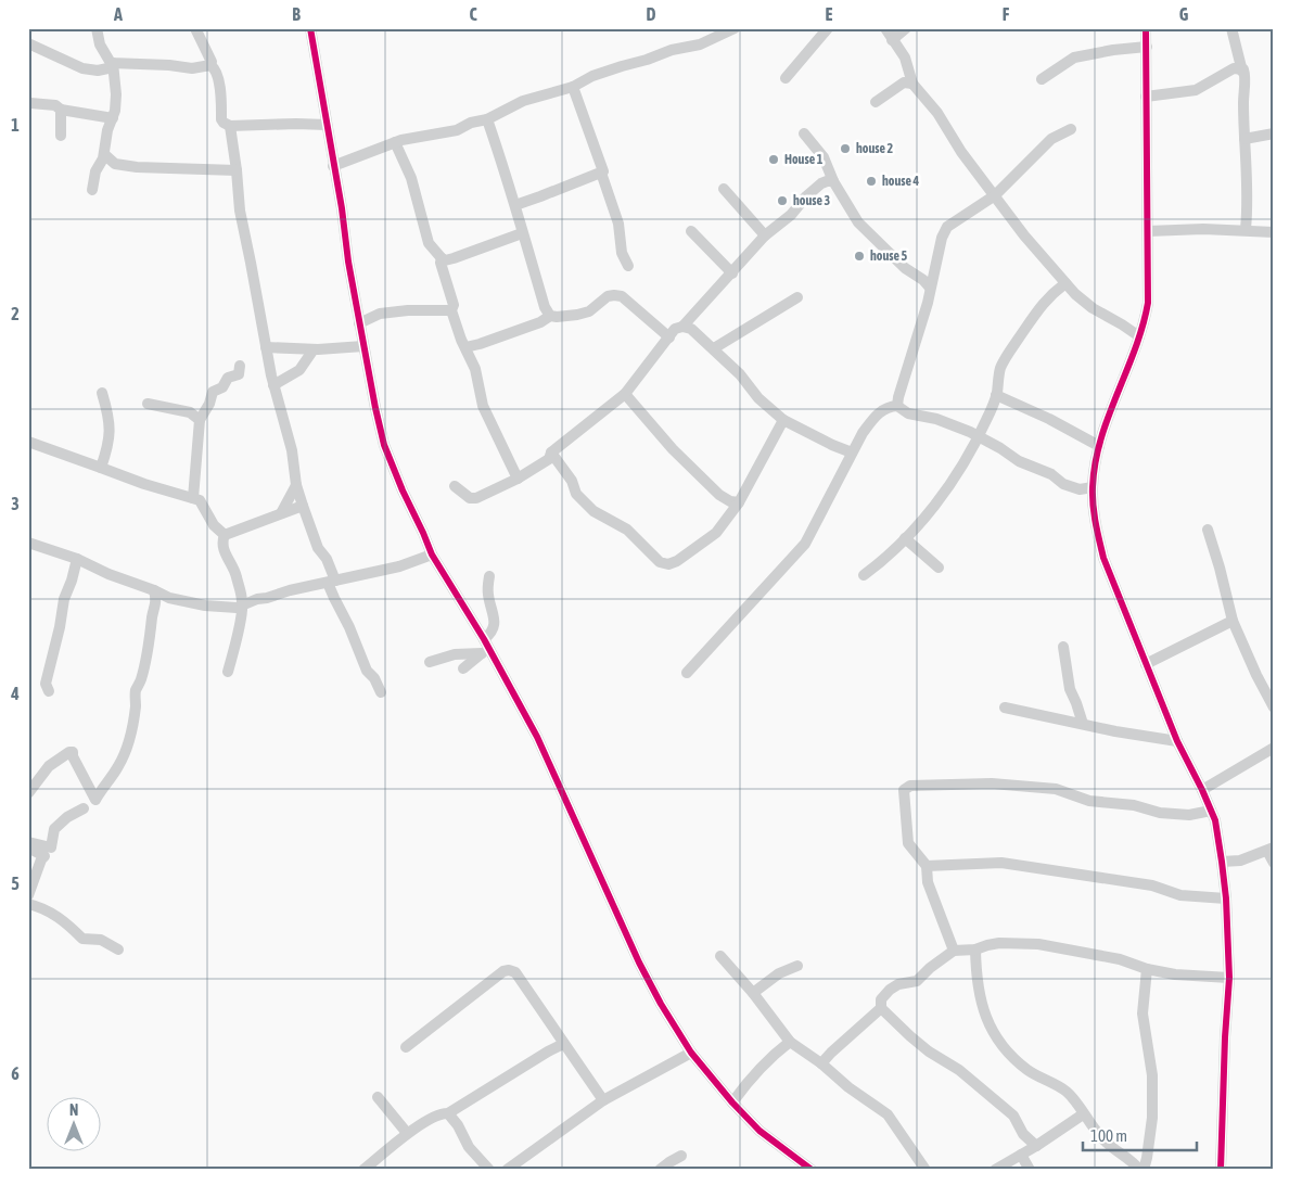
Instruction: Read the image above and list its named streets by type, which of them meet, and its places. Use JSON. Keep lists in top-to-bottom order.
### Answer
{
  "places": [
    "house 2",
    "House 1",
    "house 4",
    "house 3",
    "house 5"
  ],
  "scale_bar": "100 m",
  "north": "top",
  "grid": {
    "columns": [
      "A",
      "B",
      "C",
      "D",
      "E",
      "F",
      "G"
    ],
    "rows": [
      "1",
      "2",
      "3",
      "4",
      "5",
      "6"
    ]
  }
}
